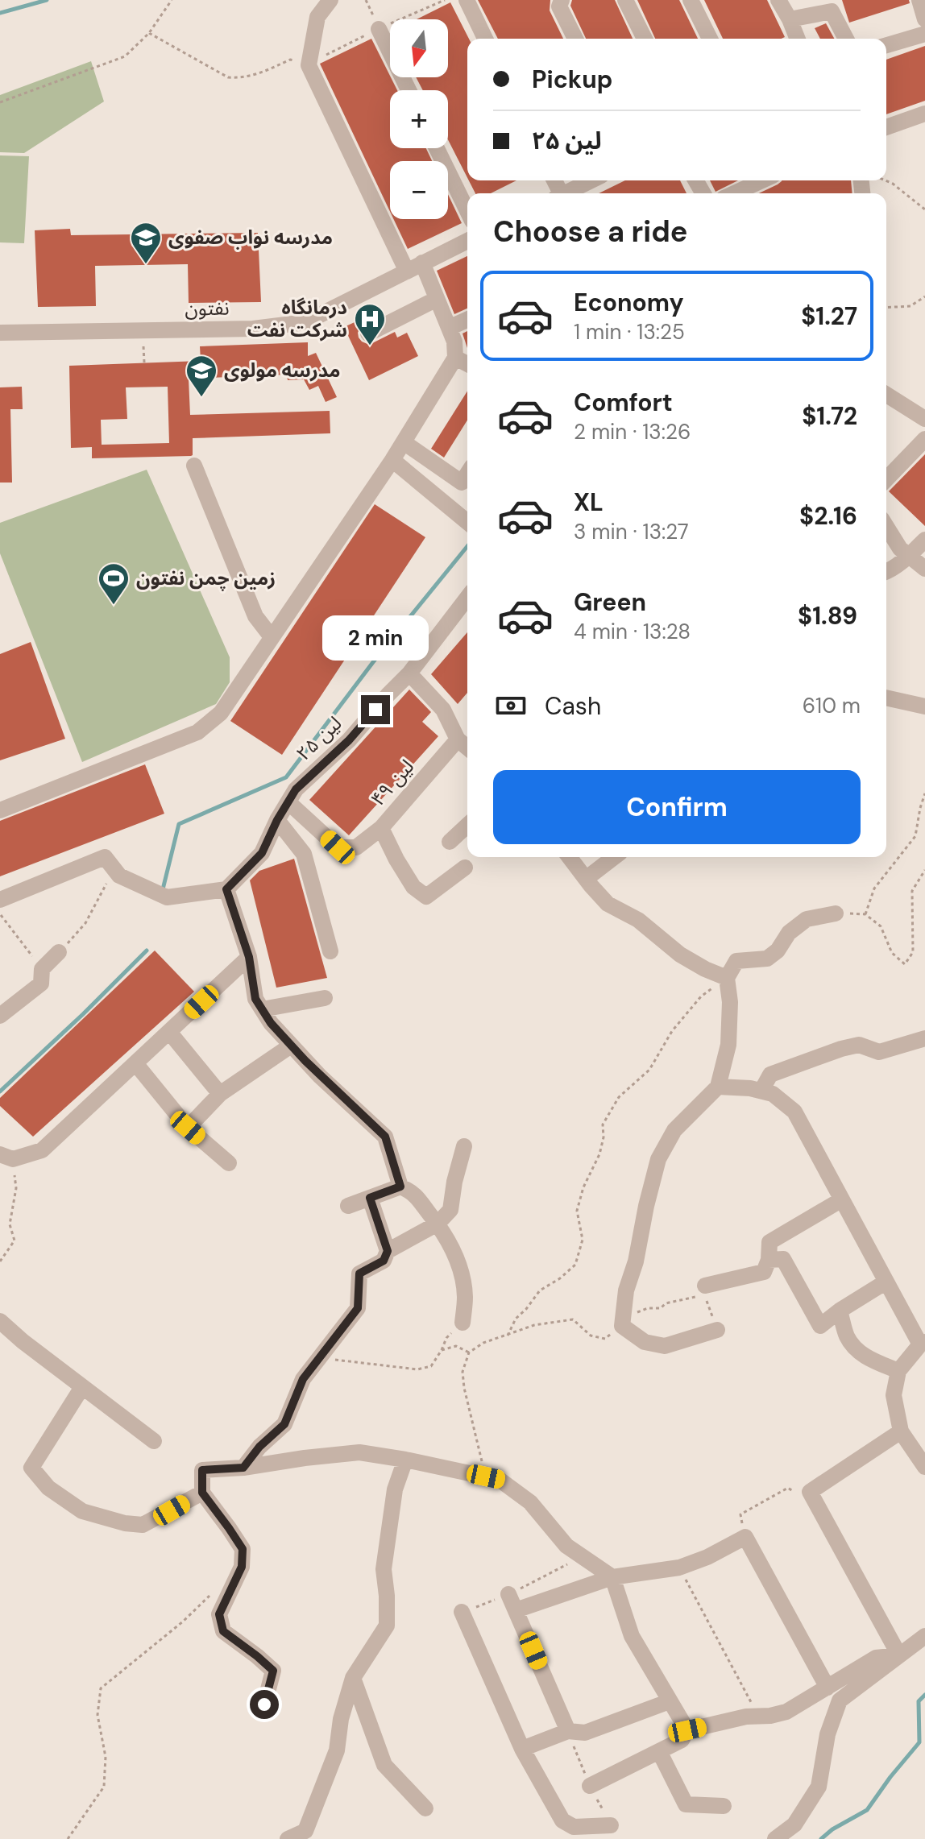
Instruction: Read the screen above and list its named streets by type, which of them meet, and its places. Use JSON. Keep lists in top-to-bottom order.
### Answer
{
  "streets": {
    "street": ["نفتون", "لین ۲۵", "لین ۴۹"]
  },
  "crossings": [
    ["لین ۲۵", "لین ۴۹"]
  ],
  "places": {
    "school or university": ["مدرسه نواب صفوی", "مدرسه مولوی"],
    "hospital": ["درمانگاه شرکت نفت"],
    "sports": ["زمین چمن نفتون"]
  },
  "north": "bottom",
  "page": {
    "map_buttons": ["+", "−"],
    "banner": ["Pickup", "لین ۲۵"],
    "heading": "Choose a ride",
    "list": [
      {
        "name": "Economy",
        "note": "1 min · 13:25",
        "value": "$1.27"
      },
      {
        "name": "Comfort",
        "note": "2 min · 13:26",
        "value": "$1.72"
      },
      {
        "name": "XL",
        "note": "3 min · 13:27",
        "value": "$2.16"
      },
      {
        "name": "Green",
        "note": "4 min · 13:28",
        "value": "$1.89"
      }
    ],
    "bubble": "2 min",
    "pay": ["Cash", "610 m"],
    "buttons": "Confirm"
  }
}
